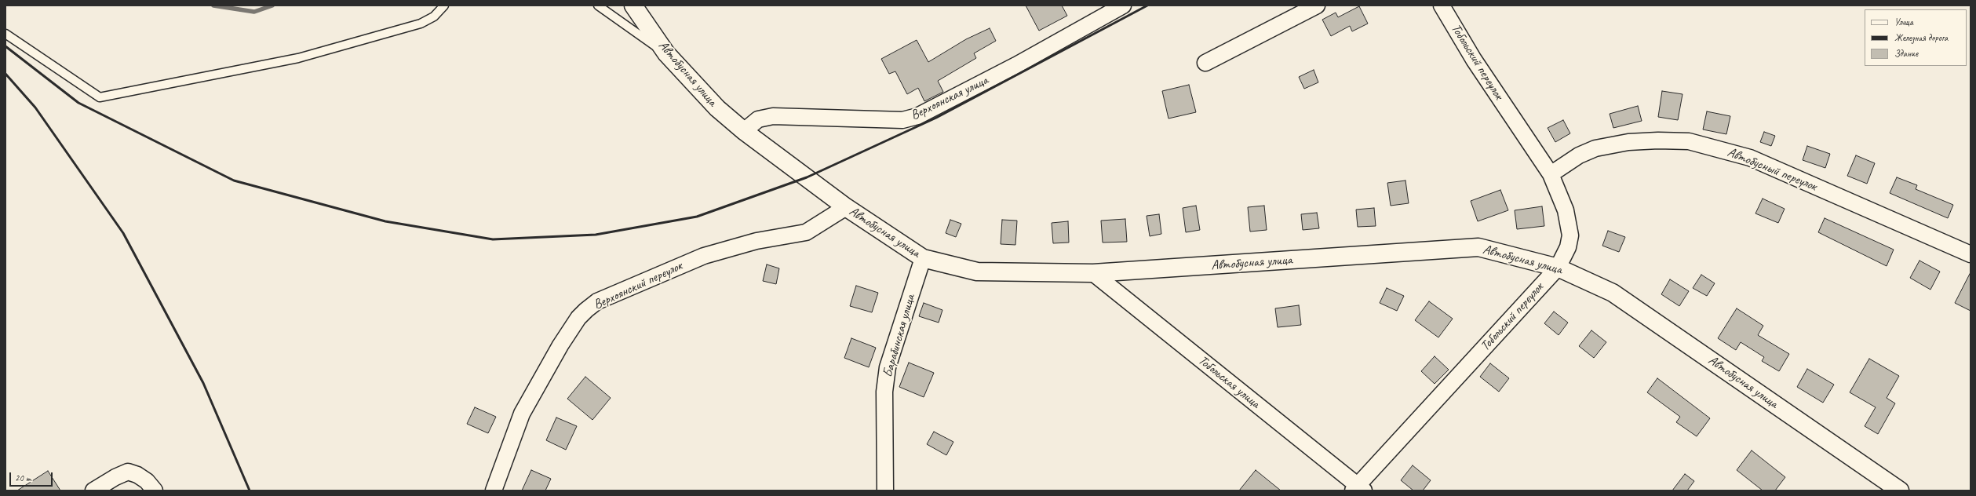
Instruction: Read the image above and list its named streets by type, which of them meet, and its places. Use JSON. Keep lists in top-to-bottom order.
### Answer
{
  "streets": {
    "street": [
      "Тобольский переулок",
      "Автобусная улица",
      "Верхоянская улица",
      "Автобусный переулок",
      "Верхоянский переулок",
      "Барабинская улица",
      "Тобольская улица"
    ]
  },
  "crossings": [
    ["Тобольский переулок", "Автобусная улица"],
    ["Тобольский переулок", "Автобусный переулок"],
    ["Тобольский переулок", "Тобольская улица"],
    ["Автобусная улица", "Верхоянская улица"],
    ["Автобусная улица", "Верхоянский переулок"],
    ["Автобусная улица", "Барабинская улица"],
    ["Автобусная улица", "Тобольская улица"]
  ],
  "legend": ["Улица", "Железная дорога", "Здание"],
  "scale_bar": "20 m"
}
